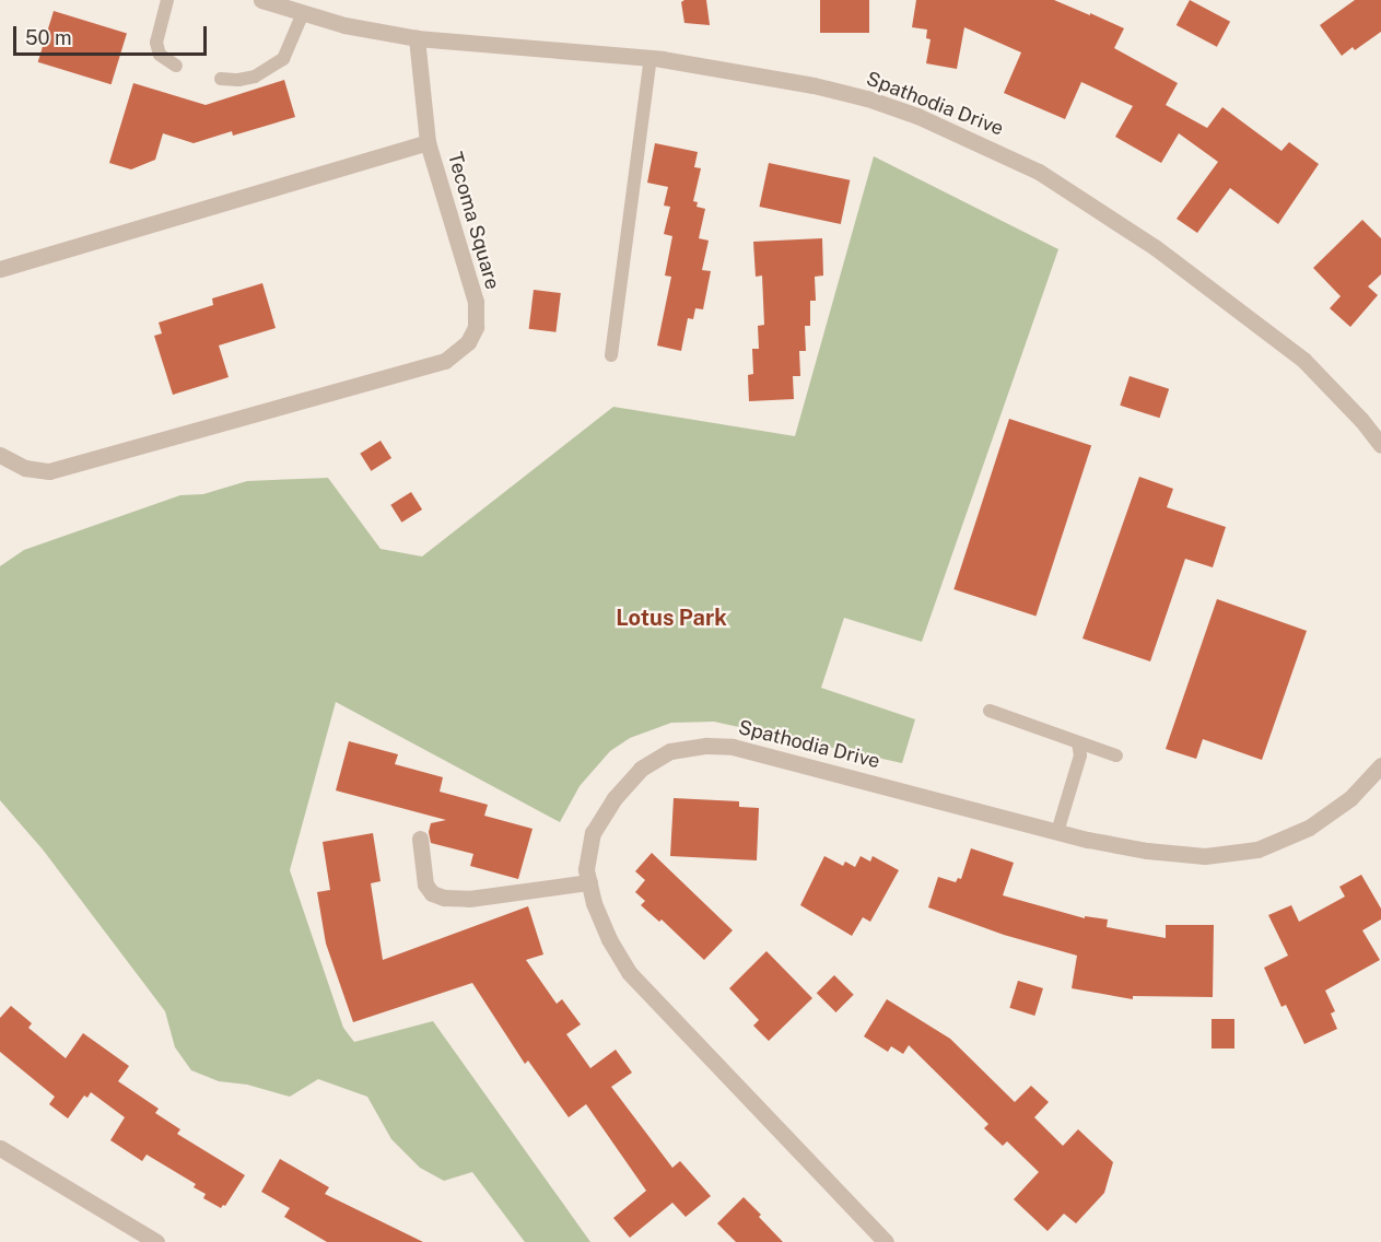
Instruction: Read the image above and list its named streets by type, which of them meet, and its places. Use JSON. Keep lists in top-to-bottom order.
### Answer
{
  "streets": {
    "street": ["Spathodia Drive", "Tecoma Square"]
  },
  "districts": ["Lotus Park"],
  "scale_bar": "50 m"
}
